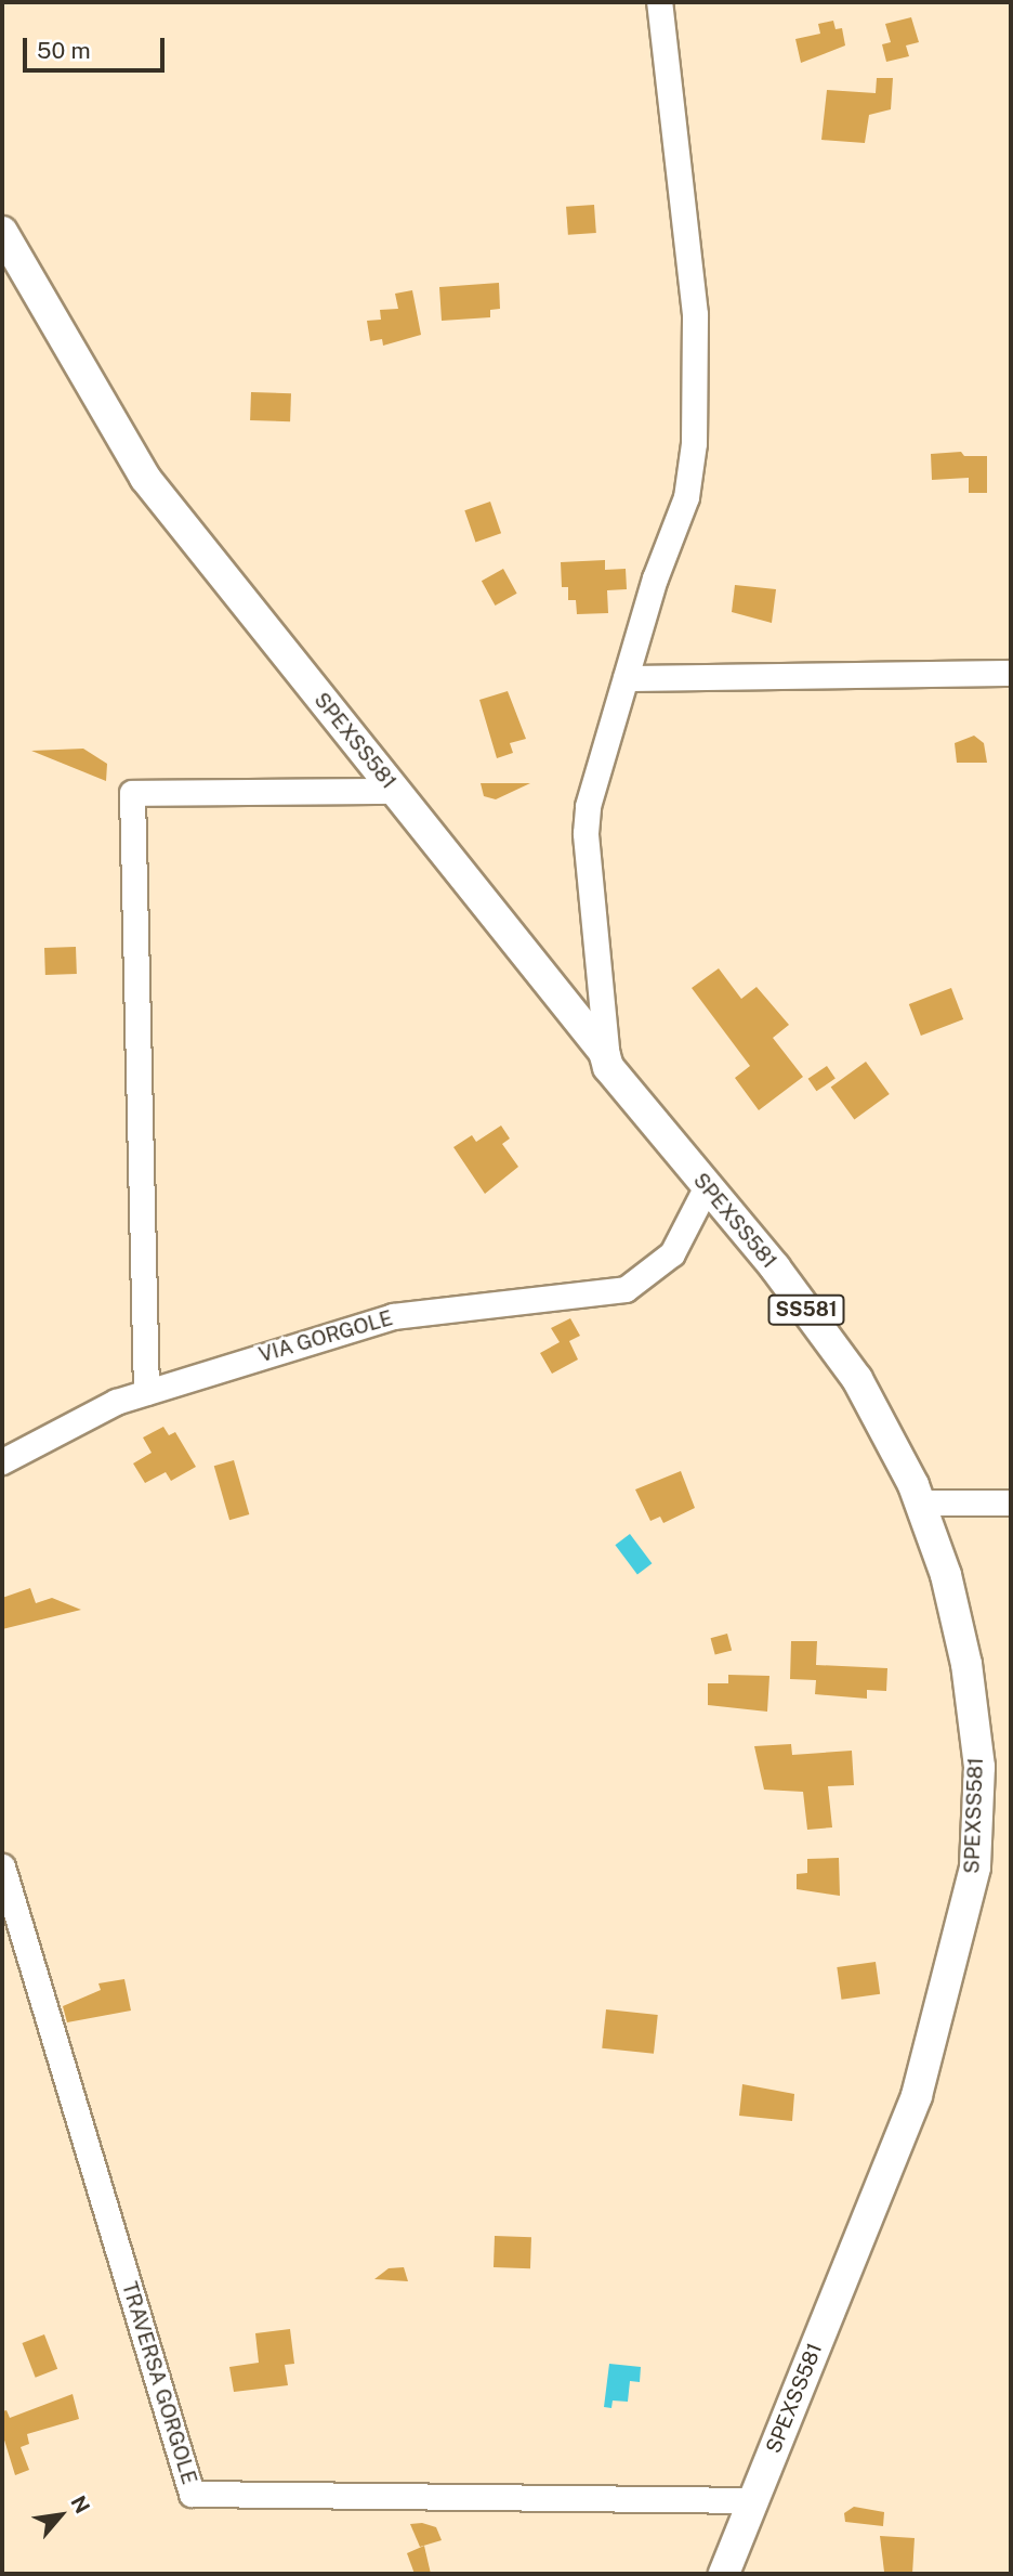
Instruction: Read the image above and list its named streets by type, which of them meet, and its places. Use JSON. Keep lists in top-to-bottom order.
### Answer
{
  "streets": {
    "main road": ["SPEXSS581", "SS581"],
    "street": ["VIA GORGOLE", "TRAVERSA GORGOLE"]
  },
  "crossings": [
    ["SPEXSS581", "VIA GORGOLE"],
    ["SPEXSS581", "TRAVERSA GORGOLE"]
  ],
  "scale_bar": "50 m",
  "north": "top right"
}
